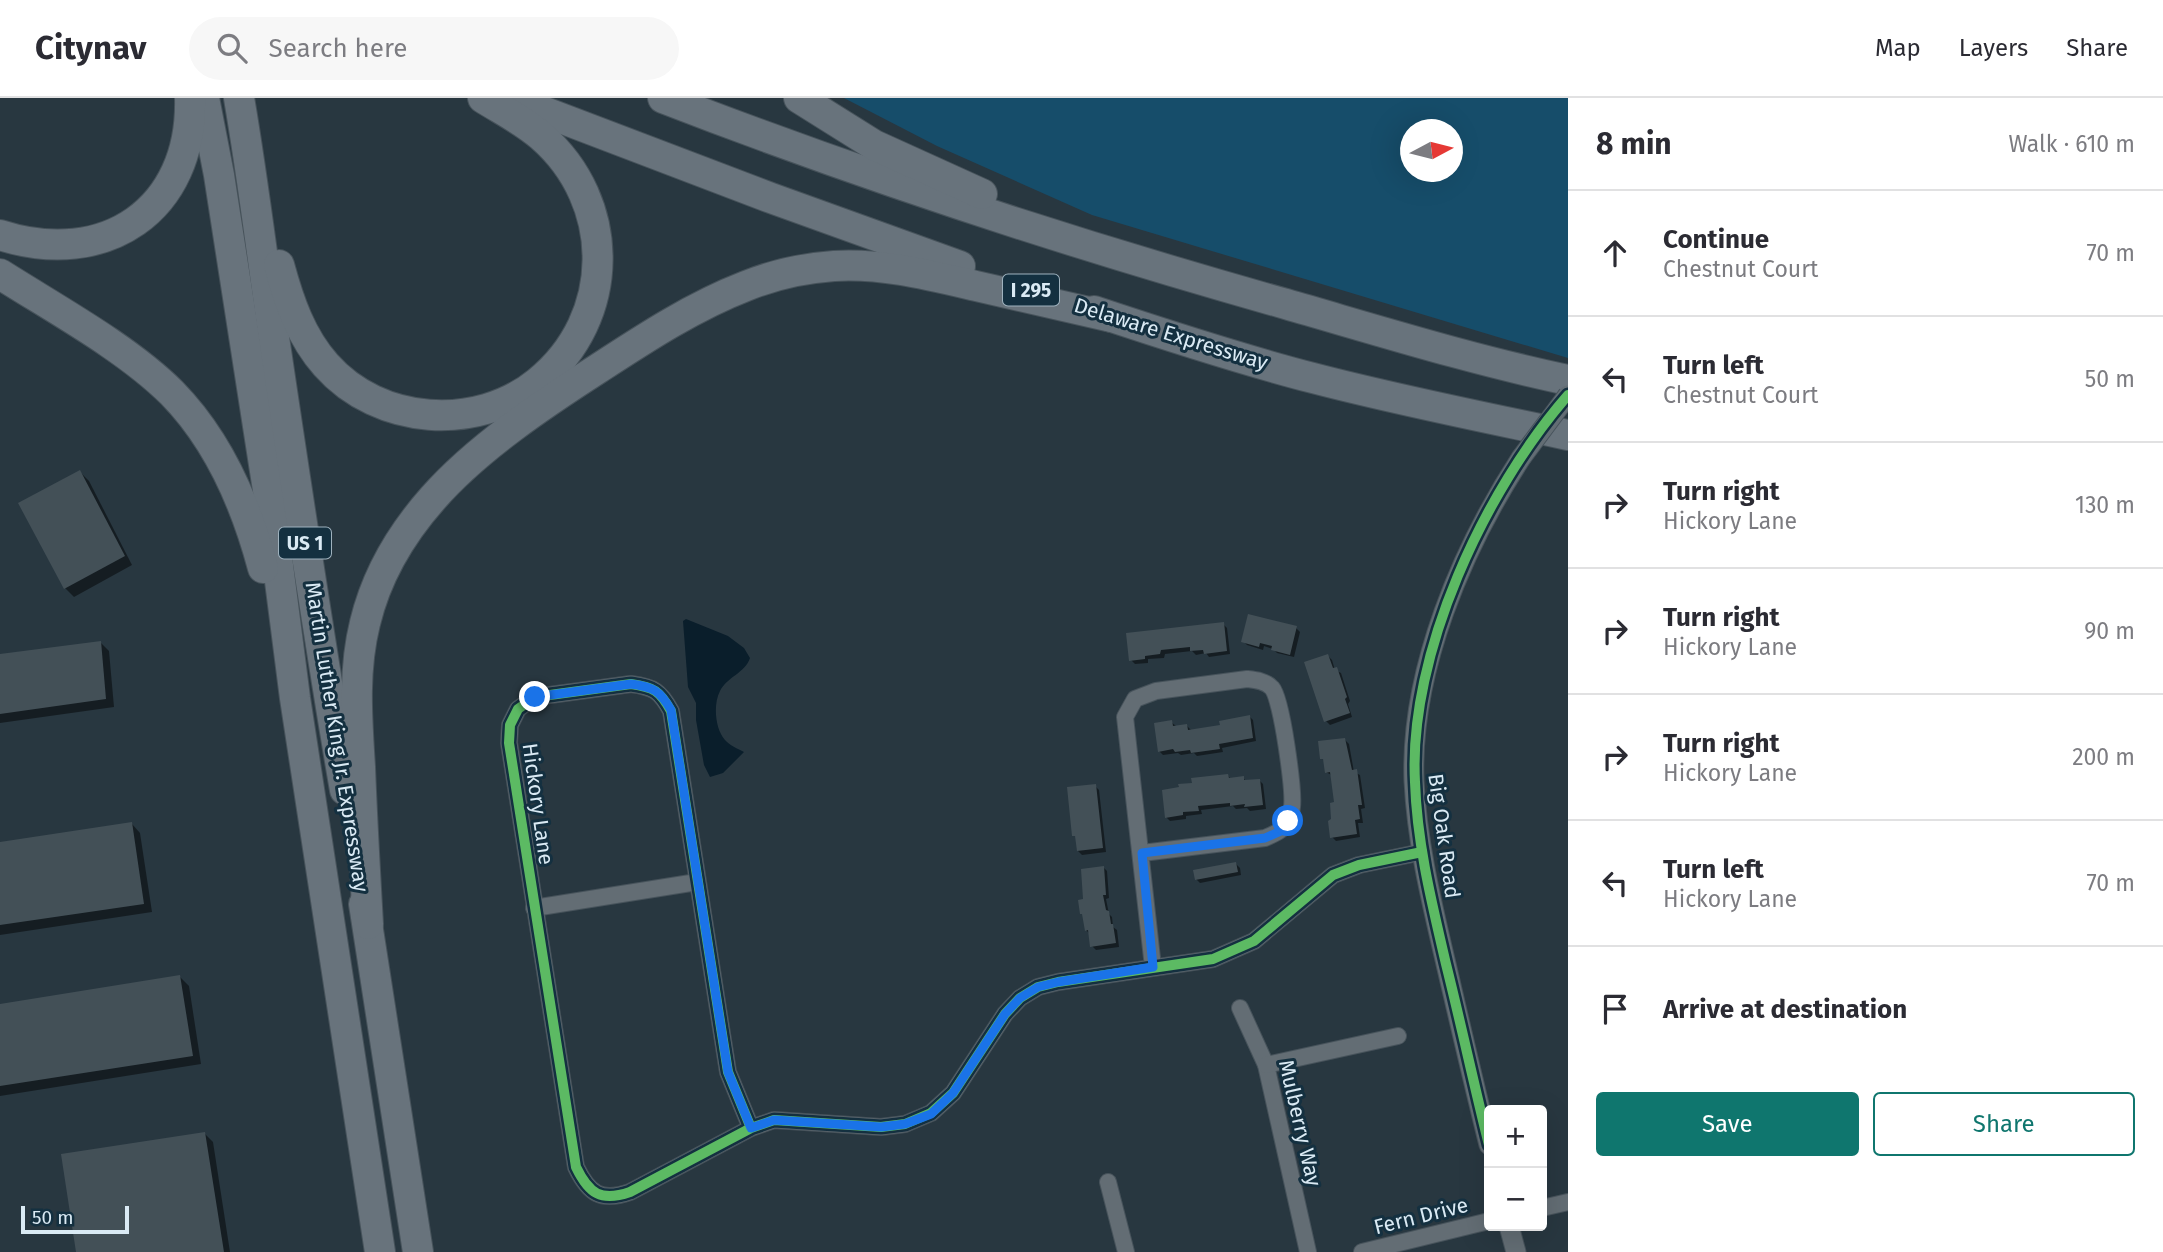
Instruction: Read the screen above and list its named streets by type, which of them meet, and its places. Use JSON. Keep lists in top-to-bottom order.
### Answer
{
  "streets": {
    "highway": [
      "I 295",
      "Delaware Expressway",
      "US 1",
      "Martin Luther King Jr. Expressway"
    ],
    "street": [
      "Hickory Lane",
      "Big Oak Road",
      "Mulberry Way",
      "Fern Drive"
    ]
  },
  "crossings": [
    ["Hickory Lane", "Big Oak Road"]
  ],
  "scale_bar": "50 m",
  "north": "right",
  "page": {
    "header": "Citynav",
    "search": "Search here",
    "nav": ["Map", "Layers", "Share"],
    "heading": ["8 min", "Walk · 610 m"],
    "list": [
      ["Continue", "Chestnut Court", "70 m"],
      ["Turn left", "Chestnut Court", "50 m"],
      ["Turn right", "Hickory Lane", "130 m"],
      ["Turn right", "Hickory Lane", "90 m"],
      ["Turn right", "Hickory Lane", "200 m"],
      ["Turn left", "Hickory Lane", "70 m"],
      "Arrive at destination"
    ],
    "buttons": ["Save", "Share"],
    "map_buttons": ["+", "−"],
    "scale": "50 m"
  }
}
